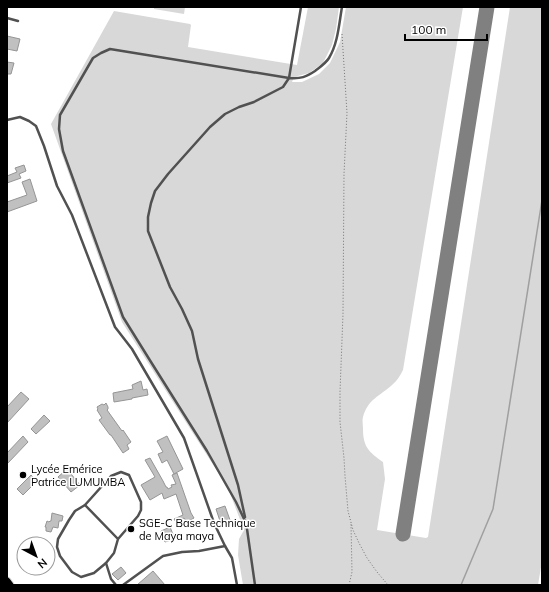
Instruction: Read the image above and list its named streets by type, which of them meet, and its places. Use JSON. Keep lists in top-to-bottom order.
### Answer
{
  "places": ["Lycée Emérice Patrice LUMUMBA", "SGE-C Base Technique de Maya maya"],
  "scale_bar": "100 m",
  "north": "bottom right"
}
